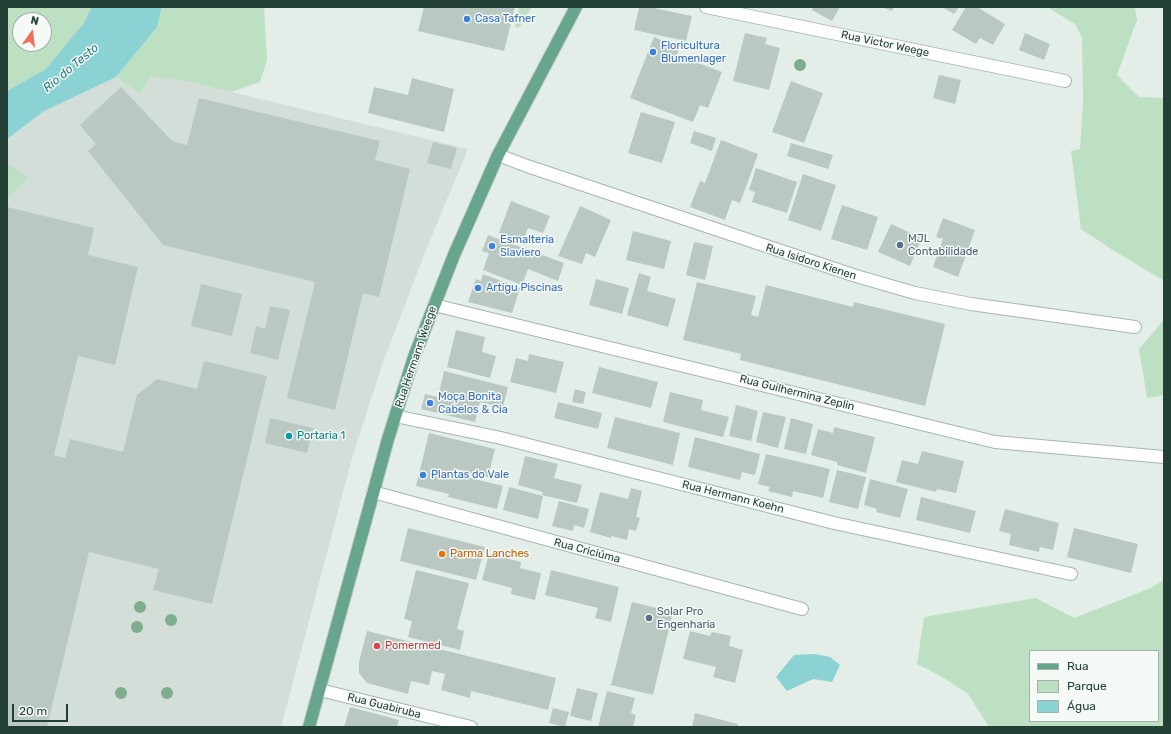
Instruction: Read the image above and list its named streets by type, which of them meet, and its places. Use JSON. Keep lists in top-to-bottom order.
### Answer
{
  "streets": {
    "main road": ["Rua Hermann Weege"],
    "street": [
      "Rua Victor Weege",
      "Rua Isidoro Kienen",
      "Rua Guilhermina Zeplin",
      "Rua Hermann Koehn",
      "Rua Criciúma",
      "Rua Guabiruba"
    ]
  },
  "crossings": [
    ["Rua Isidoro Kienen", "Rua Hermann Weege"],
    ["Rua Hermann Weege", "Rua Guilhermina Zeplin"],
    ["Rua Hermann Weege", "Rua Hermann Koehn"],
    ["Rua Hermann Weege", "Rua Criciúma"],
    ["Rua Hermann Weege", "Rua Guabiruba"]
  ],
  "water": ["Rio do Testo"],
  "places": [
    "Casa Tafner",
    "Floricultura Blumenlager",
    "MJL Contabilidade",
    "Esmalteria Slaviero",
    "Artigu Piscinas",
    "Moça Bonita Cabelos & Cia",
    "Portaria 1",
    "Plantas do Vale",
    "Parma Lanches",
    "Solar Pro Engenharia",
    "Pomermed"
  ],
  "legend": ["Rua", "Parque", "Água"],
  "scale_bar": "20 m",
  "north": "top"
}
